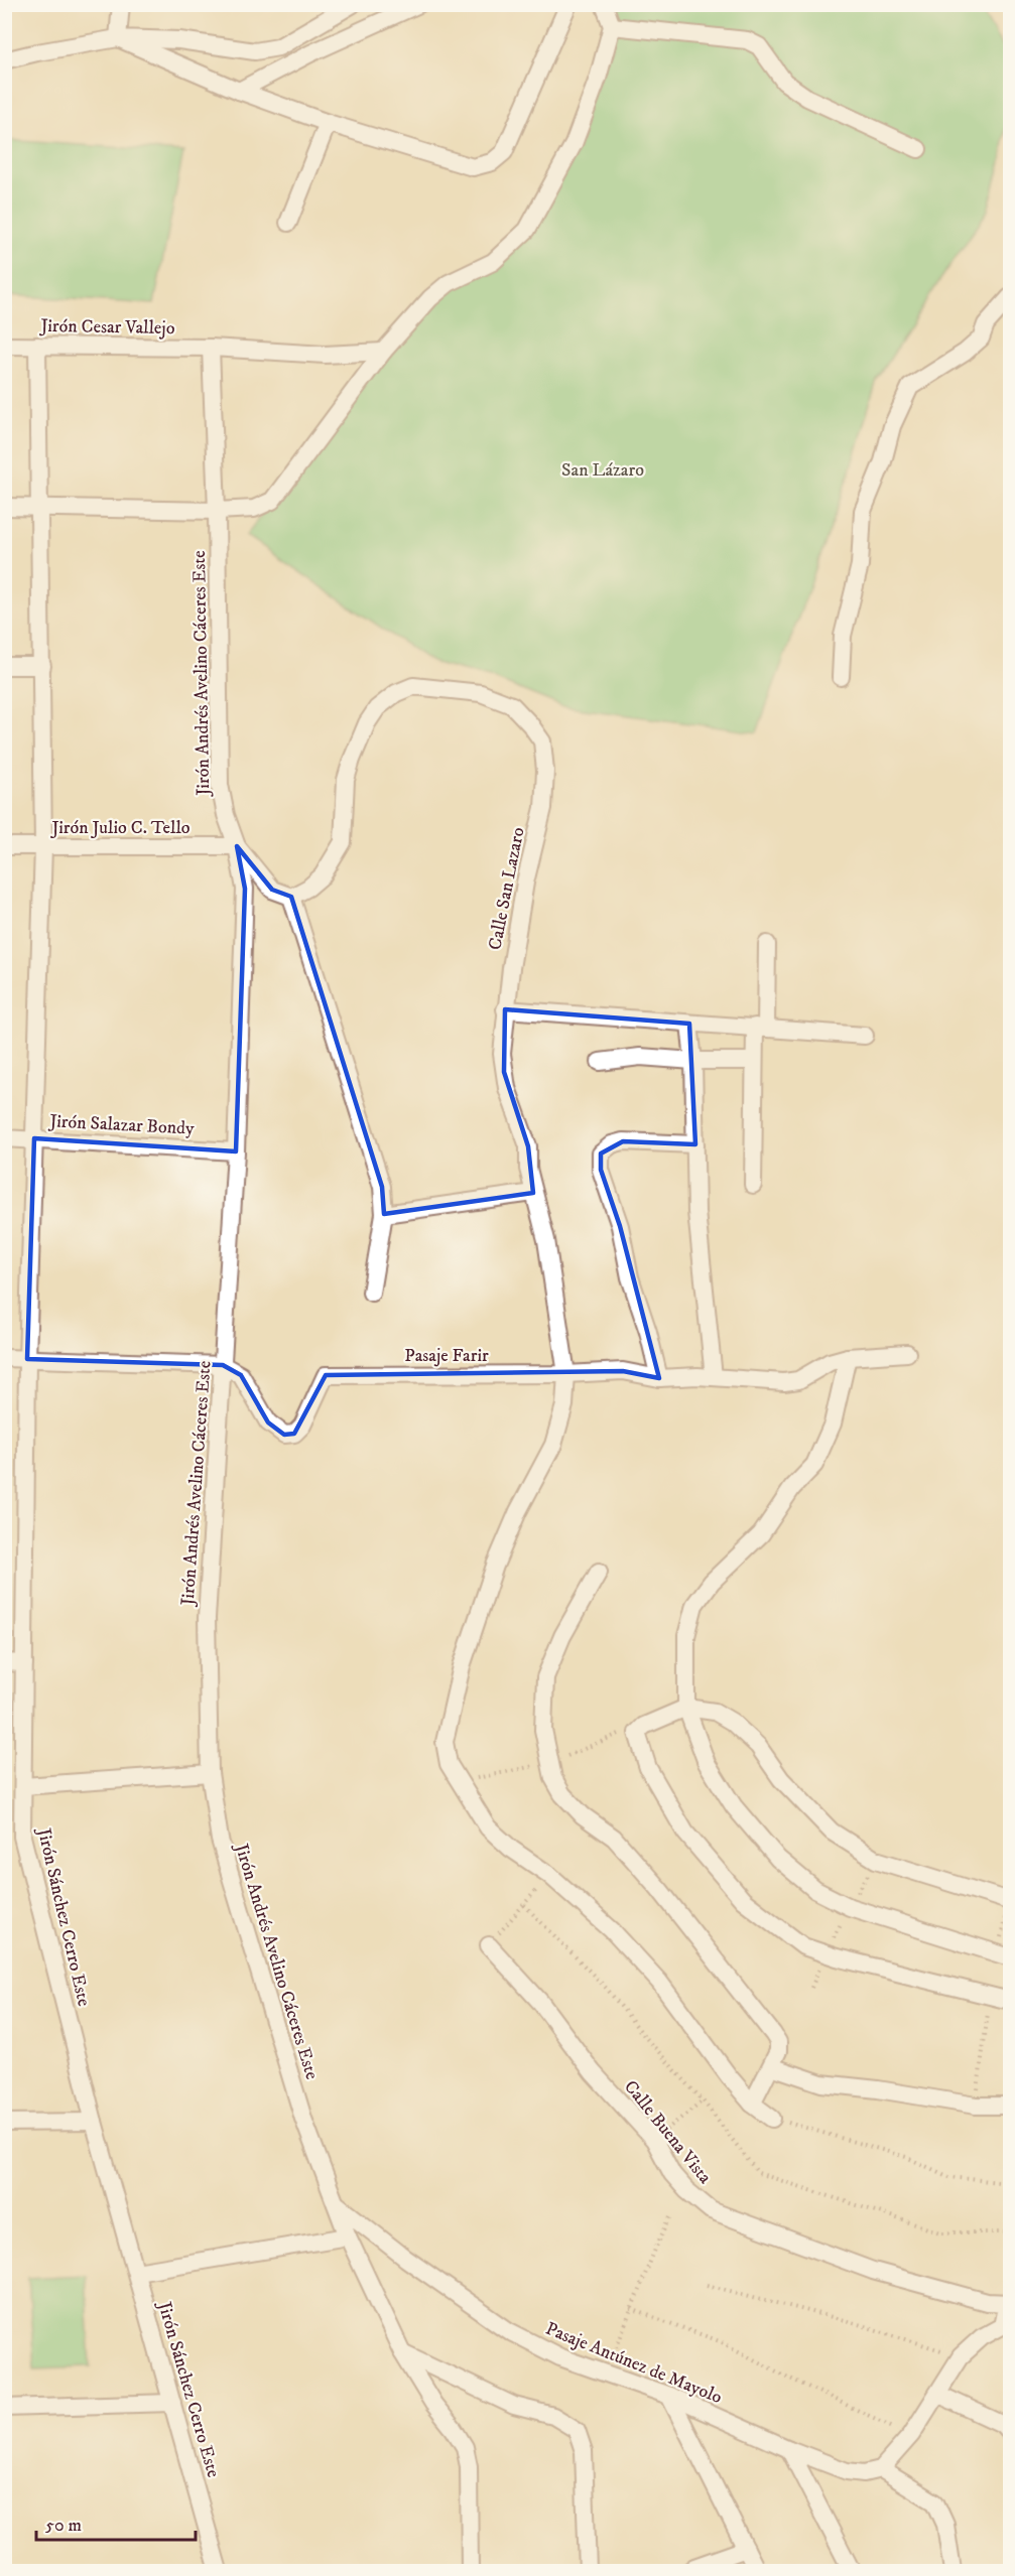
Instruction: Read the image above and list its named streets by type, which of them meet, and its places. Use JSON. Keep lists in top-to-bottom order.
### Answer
{
  "streets": {
    "street": [
      "Jirón Cesar Vallejo",
      "Jirón Andrés Avelino Cáceres Este",
      "Jirón Julio C. Tello",
      "Calle San Lazaro",
      "Jirón Salazar Bondy",
      "Pasaje Farir",
      "Jirón Sánchez Cerro Este",
      "Calle Buena Vista",
      "Pasaje Antúnez de Mayolo"
    ]
  },
  "crossings": [
    ["Jirón Cesar Vallejo", "Jirón Andrés Avelino Cáceres Este"],
    ["Jirón Cesar Vallejo", "Jirón Sánchez Cerro Este"],
    ["Jirón Andrés Avelino Cáceres Este", "Jirón Julio C. Tello"],
    ["Jirón Andrés Avelino Cáceres Este", "Jirón Salazar Bondy"],
    ["Jirón Andrés Avelino Cáceres Este", "Pasaje Farir"],
    ["Jirón Andrés Avelino Cáceres Este", "Pasaje Antúnez de Mayolo"],
    ["Jirón Julio C. Tello", "Jirón Sánchez Cerro Este"],
    ["Calle San Lazaro", "Pasaje Farir"],
    ["Jirón Salazar Bondy", "Jirón Sánchez Cerro Este"]
  ],
  "parks": ["San Lázaro"],
  "scale_bar": "50 m"
}
